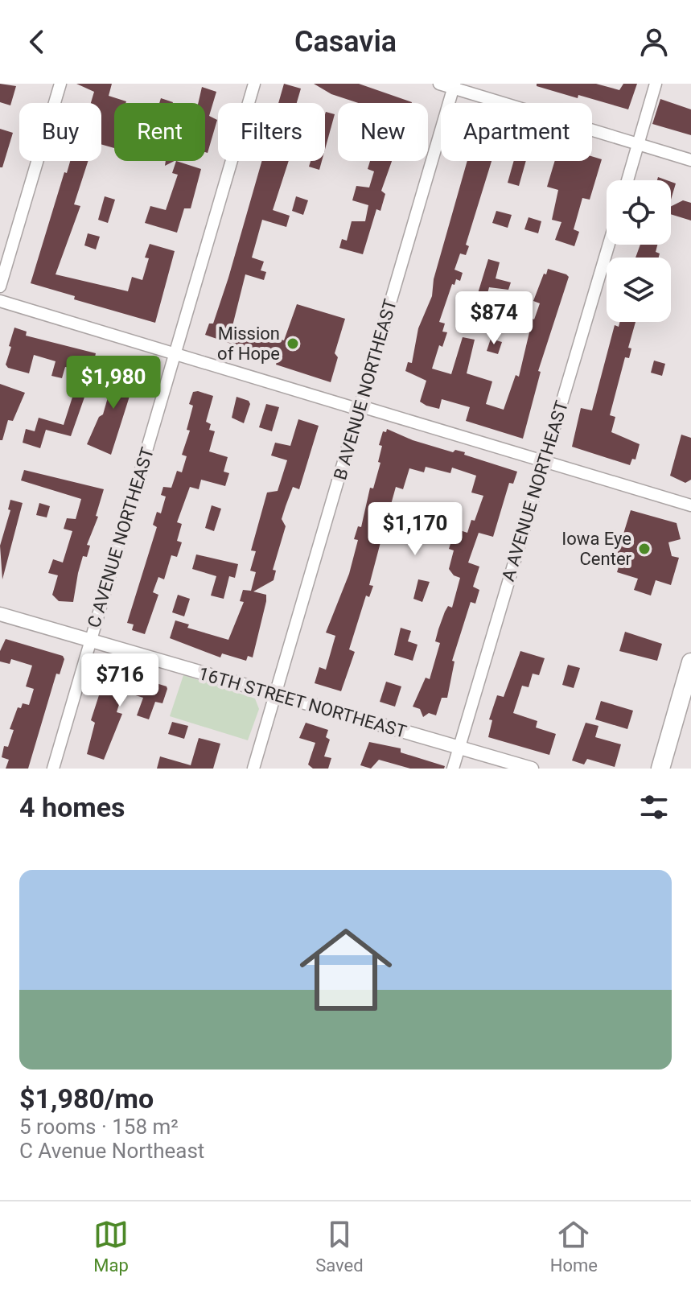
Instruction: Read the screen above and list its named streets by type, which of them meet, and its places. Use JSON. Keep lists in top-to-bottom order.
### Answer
{
  "streets": {
    "street": [
      "B AVENUE NORTHEAST",
      "A AVENUE NORTHEAST",
      "C AVENUE NORTHEAST",
      "16TH STREET NORTHEAST"
    ]
  },
  "crossings": [
    ["B AVENUE NORTHEAST", "16TH STREET NORTHEAST"],
    ["A AVENUE NORTHEAST", "16TH STREET NORTHEAST"],
    ["C AVENUE NORTHEAST", "16TH STREET NORTHEAST"]
  ],
  "places": ["Mission of Hope", "Iowa Eye Center"],
  "page": {
    "header": "Casavia",
    "chip": [
      "Buy",
      "Rent",
      "Filters",
      "New",
      "Apartment"
    ],
    "price": [
      "$874",
      "$1,980",
      "$1,170",
      "$716"
    ],
    "heading": "4 homes",
    "list": [
      {
        "name": "$1,980/mo",
        "note": "5 rooms · 158 m² · C Avenue Northeast"
      }
    ],
    "tabs": ["Map", "Saved", "Home"]
  }
}
